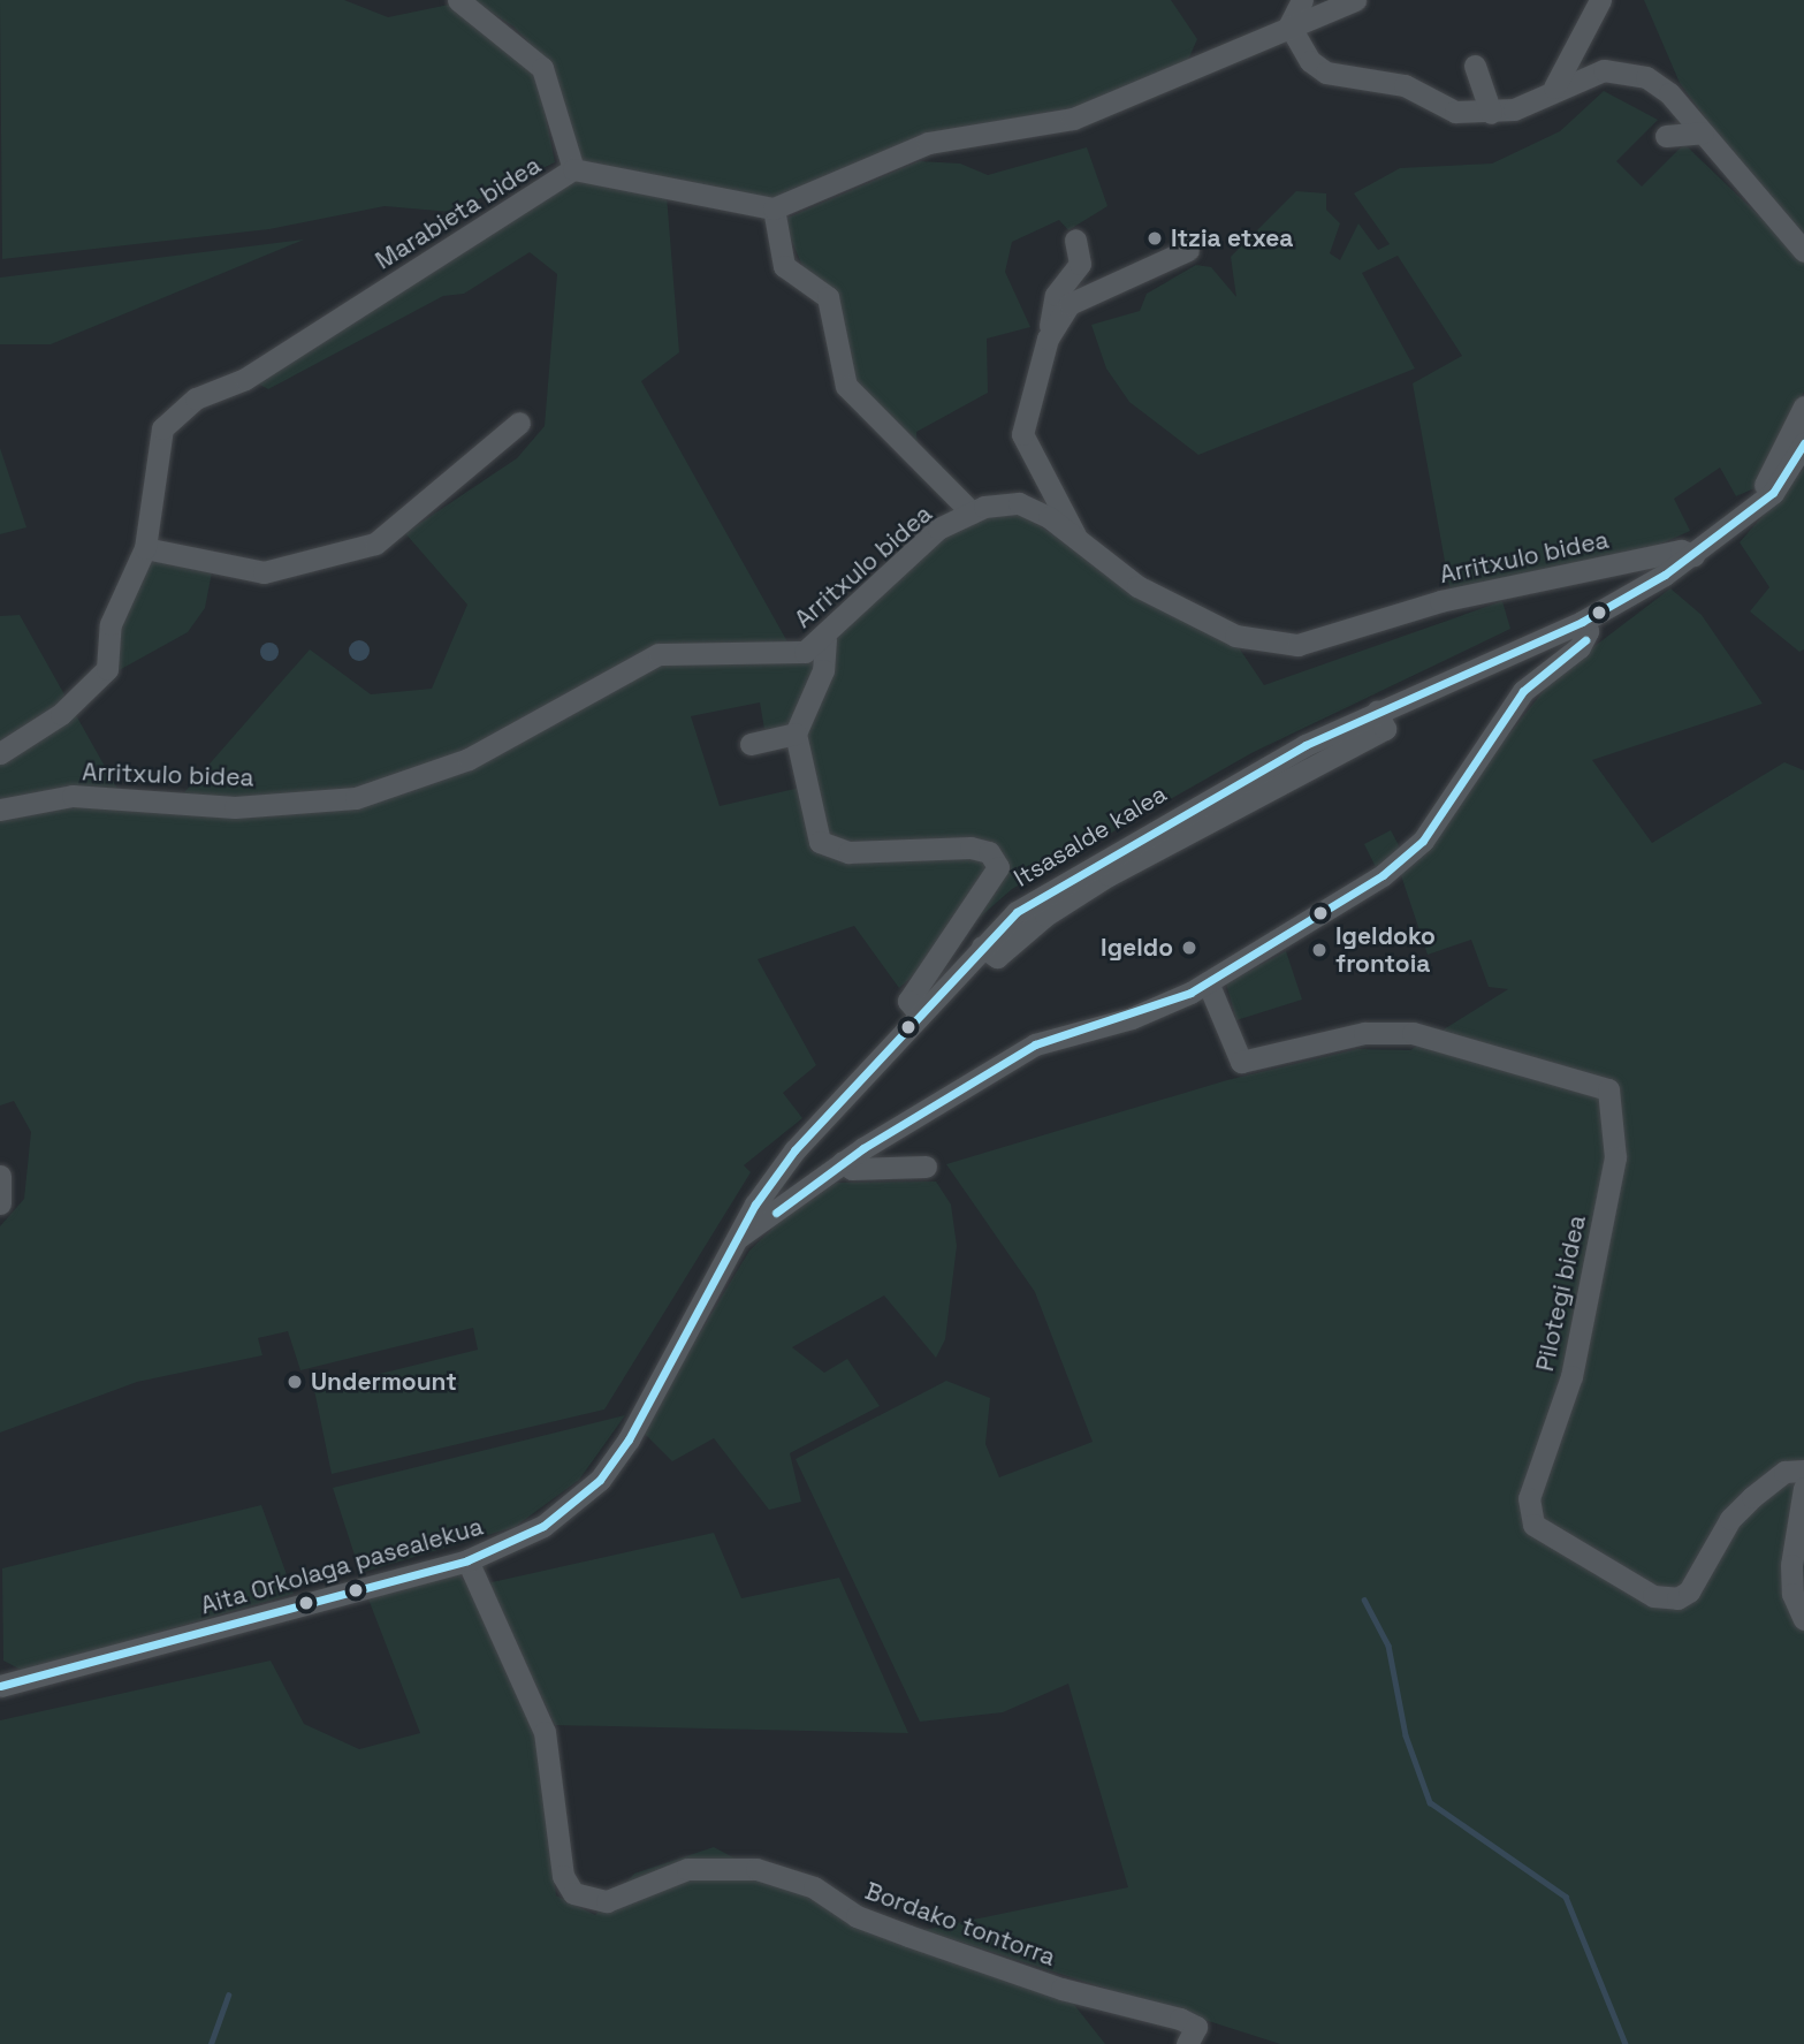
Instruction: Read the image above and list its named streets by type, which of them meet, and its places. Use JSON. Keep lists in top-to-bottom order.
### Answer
{
  "streets": {
    "street": [
      "Marabieta bidea",
      "Arritxulo bidea",
      "Itsasalde kalea",
      "Pilotegi bidea",
      "Aita Orkolaga pasealekua",
      "Bordako tontorra"
    ]
  },
  "crossings": [
    ["Arritxulo bidea", "Itsasalde kalea"],
    ["Itsasalde kalea", "Aita Orkolaga pasealekua"],
    ["Pilotegi bidea", "Aita Orkolaga pasealekua"],
    ["Aita Orkolaga pasealekua", "Bordako tontorra"]
  ],
  "places": [
    "Itzia etxea",
    "Igeldo",
    "Igeldoko frontoia",
    "Undermount"
  ]
}
